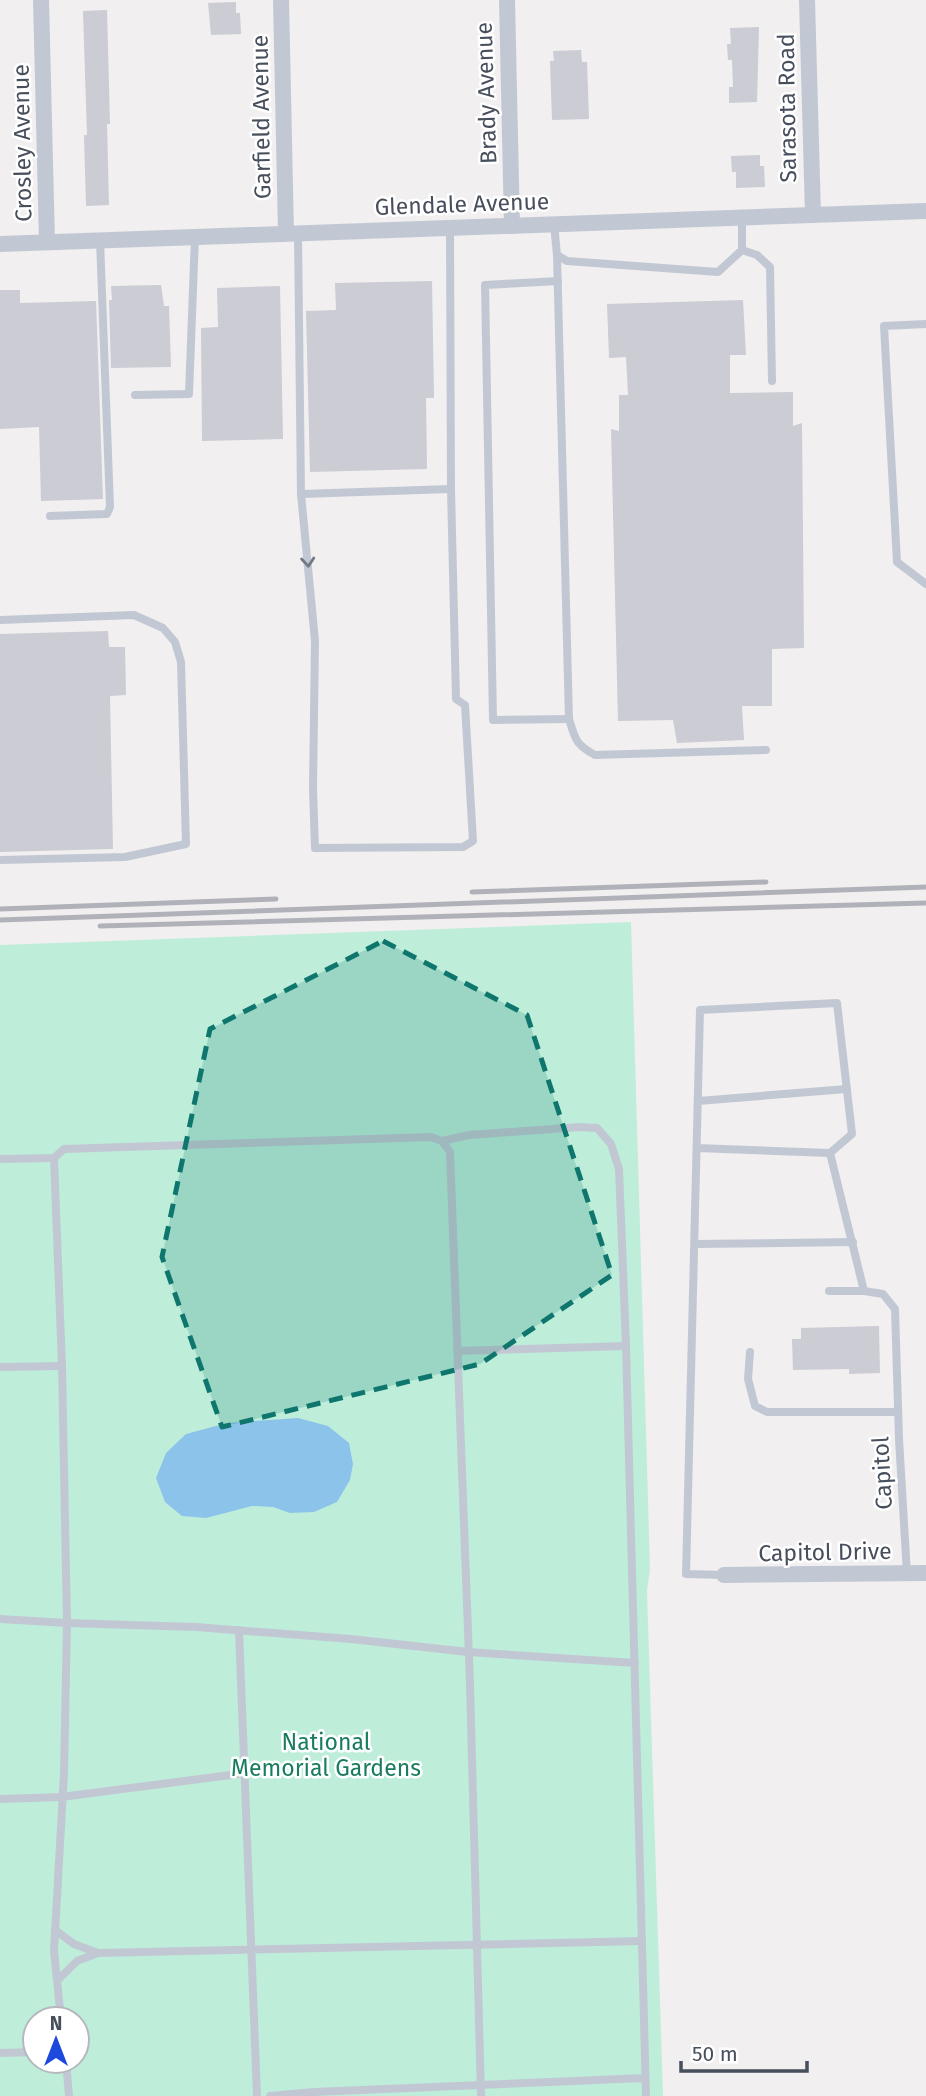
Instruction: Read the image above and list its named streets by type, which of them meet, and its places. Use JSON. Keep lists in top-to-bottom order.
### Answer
{
  "streets": {
    "street": [
      "Brady Avenue",
      "Sarasota Road",
      "Garfield Avenue",
      "Crosley Avenue",
      "Glendale Avenue",
      "Capitol Drive"
    ],
    "lane": ["Capitol"]
  },
  "crossings": [
    ["Brady Avenue", "Glendale Avenue"],
    ["Sarasota Road", "Glendale Avenue"],
    ["Garfield Avenue", "Glendale Avenue"],
    ["Crosley Avenue", "Glendale Avenue"],
    ["Capitol", "Capitol Drive"]
  ],
  "parks": ["National Memorial Gardens"],
  "scale_bar": "50 m",
  "north": "top"
}
